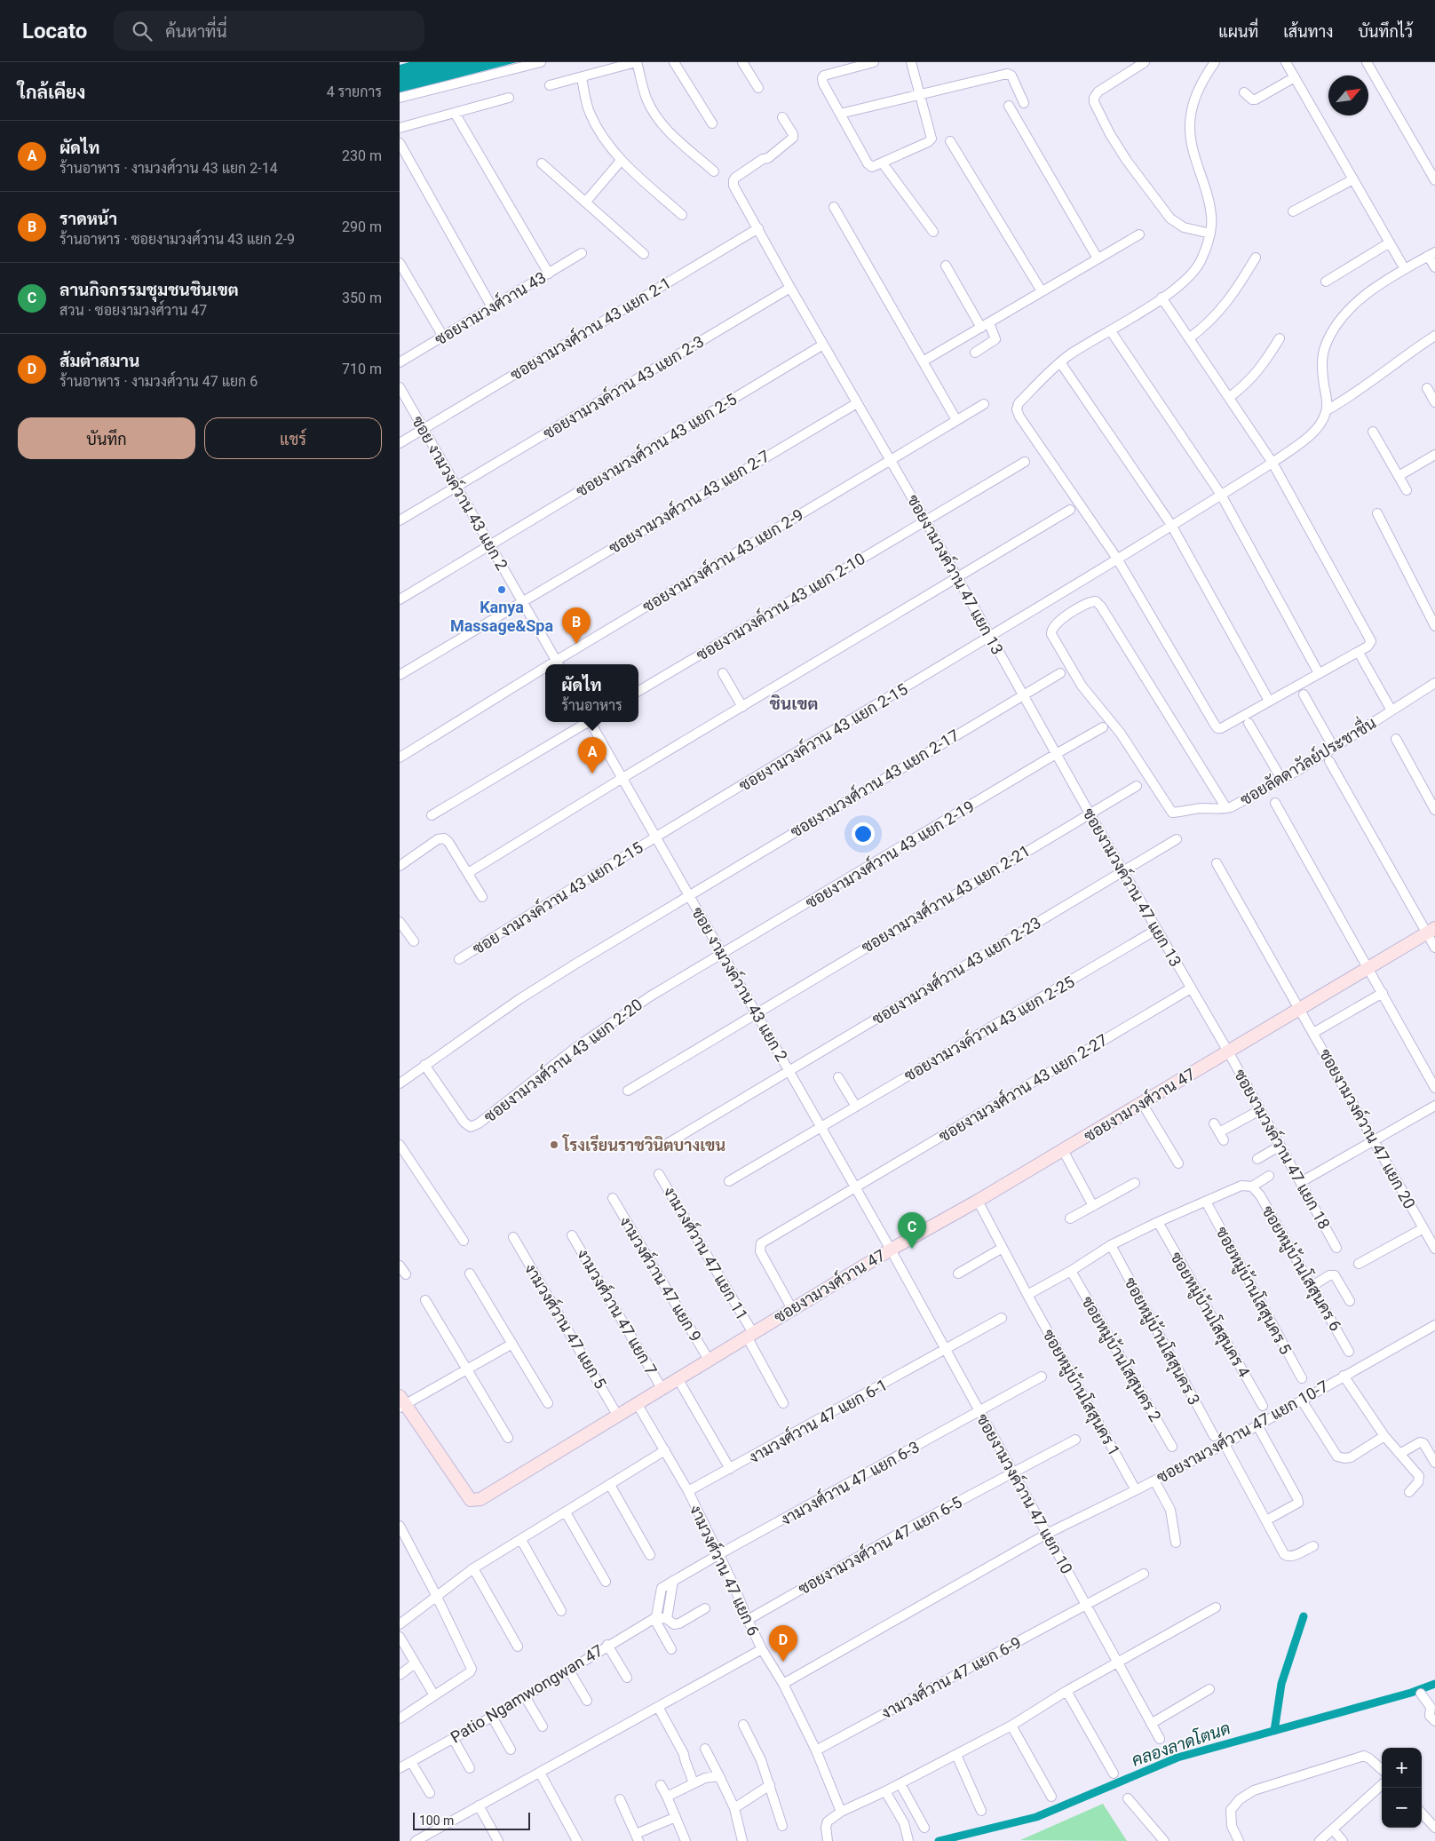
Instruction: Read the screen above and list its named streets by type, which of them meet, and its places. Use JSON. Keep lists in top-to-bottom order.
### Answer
{
  "streets": {
    "street": [
      "ซอยงามวงศ์วาน 43",
      "ซอยงามวงศ์วาน 43 แยก 2-1",
      "ซอยงามวงค์วาน 43 แยก 2-3",
      "ซอยงามวงศ์วาน 43 แยก 2-5",
      "ซอย งามวงค์วาน 43 แยก 2",
      "ซอยงามวงศ์วาน 43 แยก 2-7",
      "ซอยงามวงศ์วาน 43 แยก 2-9",
      "ซอยงามวงค์วาน 47 แยก 13",
      "ซอยงามวงค์วาน 43 แยก 2-10",
      "ซอยงามวงค์วาน 43 แยก 2-15",
      "ซอยลัดดาวัลย์ประชาชื่น",
      "ซอยงามวงศ์วาน 43 แยก 2-17",
      "ซอยงามวงศ์วาน 43 แยก 2-19",
      "ซอย งามวงค์วาน 43 แยก 2-15",
      "ซอยงามวงศ์วาน 43 แยก 2-21",
      "ซอยงามวงศ์วาน 43 แยก 2-23",
      "ซอยงามวงค์วาน 43 แยก 2-25",
      "ซอยงามวงศ์วาน 43 แยก 2-20",
      "ซอยงามวงศ์วาน 43 แยก 2-27",
      "ซอยงามวงศ์วาน 47",
      "ซอยงามวงค์วาน 47 แยก 20",
      "ซอยงามวงค์วาน 47 แยก 18",
      "งามวงศ์วาน 47 แยก 11",
      "ซอยหมู่บ้านโสสุนคร 6",
      "งามวงศ์วาน 47 แยก 9",
      "ซอยหมู่บ้านโสสุนคร 5",
      "งามวงศ์วาน 47 แยก 7",
      "ซอยหมู่บ้านโสสุนคร 4",
      "งามวงศ์วาน 47 แยก 5",
      "ซอยหมู่บ้านโสสุนคร 3",
      "ซอยหมู่บ้านโสสุนคร 2",
      "ซอยหมู่บ้านโสสุนคร 1",
      "งามวงศ์วาน 47 แยก 6-1",
      "ซอยงามวงศ์วาน 47 แยก 10-7",
      "งามวงศ์วาน 47 แยก 6-3",
      "ซอยงามวงค์วาน 47 แยก 10",
      "ซอยงามวงศ์วาน 47 แยก 6-5",
      "งามวงศ์วาน 47 แยก 6",
      "งามวงศ์วาน 47 แยก 6-9",
      "Patio Ngamwongwan 47"
    ]
  },
  "crossings": [
    ["ซอยงามวงศ์วาน 43 แยก 2-1", "ซอย งามวงค์วาน 43 แยก 2"],
    ["ซอยงามวงศ์วาน 43 แยก 2-1", "ซอยงามวงค์วาน 47 แยก 13"],
    ["ซอยงามวงค์วาน 43 แยก 2-3", "ซอย งามวงค์วาน 43 แยก 2"],
    ["ซอยงามวงค์วาน 43 แยก 2-3", "ซอยงามวงค์วาน 47 แยก 13"],
    ["ซอยงามวงศ์วาน 43 แยก 2-5", "ซอย งามวงค์วาน 43 แยก 2"],
    ["ซอยงามวงศ์วาน 43 แยก 2-5", "ซอยงามวงค์วาน 47 แยก 13"],
    ["ซอย งามวงค์วาน 43 แยก 2", "ซอยงามวงศ์วาน 43 แยก 2-7"],
    ["ซอย งามวงค์วาน 43 แยก 2", "ซอยงามวงศ์วาน 43 แยก 2-9"],
    ["ซอย งามวงค์วาน 43 แยก 2", "ซอยงามวงค์วาน 43 แยก 2-15"],
    ["ซอย งามวงค์วาน 43 แยก 2", "ซอยงามวงศ์วาน 43 แยก 2-17"],
    ["ซอย งามวงค์วาน 43 แยก 2", "ซอยงามวงศ์วาน 43 แยก 2-19"],
    ["ซอย งามวงค์วาน 43 แยก 2", "ซอย งามวงค์วาน 43 แยก 2-15"],
    ["ซอย งามวงค์วาน 43 แยก 2", "ซอยงามวงศ์วาน 43 แยก 2-21"],
    ["ซอย งามวงค์วาน 43 แยก 2", "ซอยงามวงศ์วาน 43 แยก 2-23"],
    ["ซอย งามวงค์วาน 43 แยก 2", "ซอยงามวงค์วาน 43 แยก 2-25"],
    ["ซอย งามวงค์วาน 43 แยก 2", "ซอยงามวงศ์วาน 43 แยก 2-20"],
    ["ซอย งามวงค์วาน 43 แยก 2", "ซอยงามวงศ์วาน 43 แยก 2-27"],
    ["ซอย งามวงค์วาน 43 แยก 2", "ซอยงามวงศ์วาน 47"],
    ["ซอย งามวงค์วาน 43 แยก 2", "ซอยงามวงค์วาน 47 แยก 10"],
    ["ซอยงามวงศ์วาน 43 แยก 2-7", "ซอยงามวงค์วาน 47 แยก 13"],
    ["ซอยงามวงศ์วาน 43 แยก 2-9", "ซอยงามวงค์วาน 47 แยก 13"],
    ["ซอยงามวงค์วาน 47 แยก 13", "ซอยงามวงค์วาน 43 แยก 2-10"],
    ["ซอยงามวงค์วาน 47 แยก 13", "ซอยงามวงค์วาน 43 แยก 2-15"],
    ["ซอยงามวงค์วาน 47 แยก 13", "ซอยงามวงศ์วาน 43 แยก 2-17"],
    ["ซอยงามวงค์วาน 47 แยก 13", "ซอยงามวงศ์วาน 43 แยก 2-19"],
    ["ซอยงามวงค์วาน 47 แยก 13", "ซอยงามวงศ์วาน 43 แยก 2-21"],
    ["ซอยงามวงค์วาน 47 แยก 13", "ซอยงามวงศ์วาน 43 แยก 2-23"],
    ["ซอยงามวงค์วาน 47 แยก 13", "ซอยงามวงค์วาน 43 แยก 2-25"],
    ["ซอยงามวงค์วาน 47 แยก 13", "ซอยงามวงศ์วาน 43 แยก 2-27"],
    ["ซอยงามวงค์วาน 47 แยก 13", "ซอยงามวงศ์วาน 47"],
    ["ซอยงามวงค์วาน 47 แยก 13", "ซอยงามวงค์วาน 47 แยก 18"],
    ["ซอยงามวงค์วาน 43 แยก 2-15", "ซอย งามวงค์วาน 43 แยก 2-15"],
    ["ซอยงามวงศ์วาน 43 แยก 2-17", "ซอยงามวงศ์วาน 43 แยก 2-20"],
    ["ซอยงามวงศ์วาน 43 แยก 2-19", "ซอยงามวงศ์วาน 43 แยก 2-20"],
    ["ซอยงามวงศ์วาน 43 แยก 2-27", "ซอยงามวงศ์วาน 47"],
    ["ซอยงามวงศ์วาน 47", "ซอยงามวงค์วาน 47 แยก 20"],
    ["ซอยงามวงศ์วาน 47", "ซอยงามวงค์วาน 47 แยก 18"],
    ["ซอยงามวงศ์วาน 47", "งามวงศ์วาน 47 แยก 11"],
    ["ซอยงามวงศ์วาน 47", "งามวงศ์วาน 47 แยก 9"],
    ["ซอยงามวงศ์วาน 47", "งามวงศ์วาน 47 แยก 7"],
    ["ซอยงามวงศ์วาน 47", "งามวงศ์วาน 47 แยก 5"],
    ["ซอยงามวงศ์วาน 47", "ซอยหมู่บ้านโสสุนคร 1"],
    ["ซอยงามวงศ์วาน 47", "ซอยงามวงค์วาน 47 แยก 10"],
    ["ซอยงามวงศ์วาน 47", "งามวงศ์วาน 47 แยก 6"],
    ["ซอยหมู่บ้านโสสุนคร 1", "ซอยงามวงศ์วาน 47 แยก 10-7"],
    ["งามวงศ์วาน 47 แยก 6-1", "ซอยงามวงค์วาน 47 แยก 10"],
    ["งามวงศ์วาน 47 แยก 6-1", "งามวงศ์วาน 47 แยก 6"],
    ["ซอยงามวงศ์วาน 47 แยก 10-7", "ซอยงามวงค์วาน 47 แยก 10"],
    ["ซอยงามวงศ์วาน 47 แยก 10-7", "งามวงศ์วาน 47 แยก 6"],
    ["งามวงศ์วาน 47 แยก 6-3", "ซอยงามวงค์วาน 47 แยก 10"],
    ["งามวงศ์วาน 47 แยก 6-3", "งามวงศ์วาน 47 แยก 6"],
    ["ซอยงามวงค์วาน 47 แยก 10", "ซอยงามวงศ์วาน 47 แยก 6-5"],
    ["ซอยงามวงค์วาน 47 แยก 10", "งามวงศ์วาน 47 แยก 6-9"],
    ["ซอยงามวงศ์วาน 47 แยก 6-5", "งามวงศ์วาน 47 แยก 6"],
    ["งามวงศ์วาน 47 แยก 6", "งามวงศ์วาน 47 แยก 6-9"]
  ],
  "districts": ["ชินเขต"],
  "water": ["คลองลาดโตนด"],
  "places": ["Kanya Massage&Spa", "โรงเรียนราชวินิตบางเขน"],
  "scale_bar": "100 m",
  "north": "top right",
  "page": {
    "header": "Locato",
    "search": "ค้นหาที่นี่",
    "nav": ["แผนที่", "เส้นทาง", "บันทึกไว้"],
    "heading": ["ใกล้เคียง", "4 รายการ"],
    "list": [
      {
        "mark": "A",
        "name": "ผัดไท",
        "note": "ร้านอาหาร · งามวงศ์วาน 43 แยก 2-14",
        "value": "230 m"
      },
      {
        "mark": "B",
        "name": "ราดหน้า",
        "note": "ร้านอาหาร · ซอยงามวงศ์วาน 43 แยก 2-9",
        "value": "290 m"
      },
      {
        "mark": "C",
        "name": "ลานกิจกรรมชุมชนชินเขต",
        "note": "สวน · ซอยงามวงศ์วาน 47",
        "value": "350 m"
      },
      {
        "mark": "D",
        "name": "ส้มตำสมาน",
        "note": "ร้านอาหาร · งามวงศ์วาน 47 แยก 6",
        "value": "710 m"
      }
    ],
    "buttons": ["บันทึก", "แชร์"],
    "pins": [
      "B",
      "A",
      "C",
      "D"
    ],
    "popup": ["ผัดไท", "ร้านอาหาร"],
    "map_buttons": ["+", "−"],
    "scale": "100 m"
  }
}
